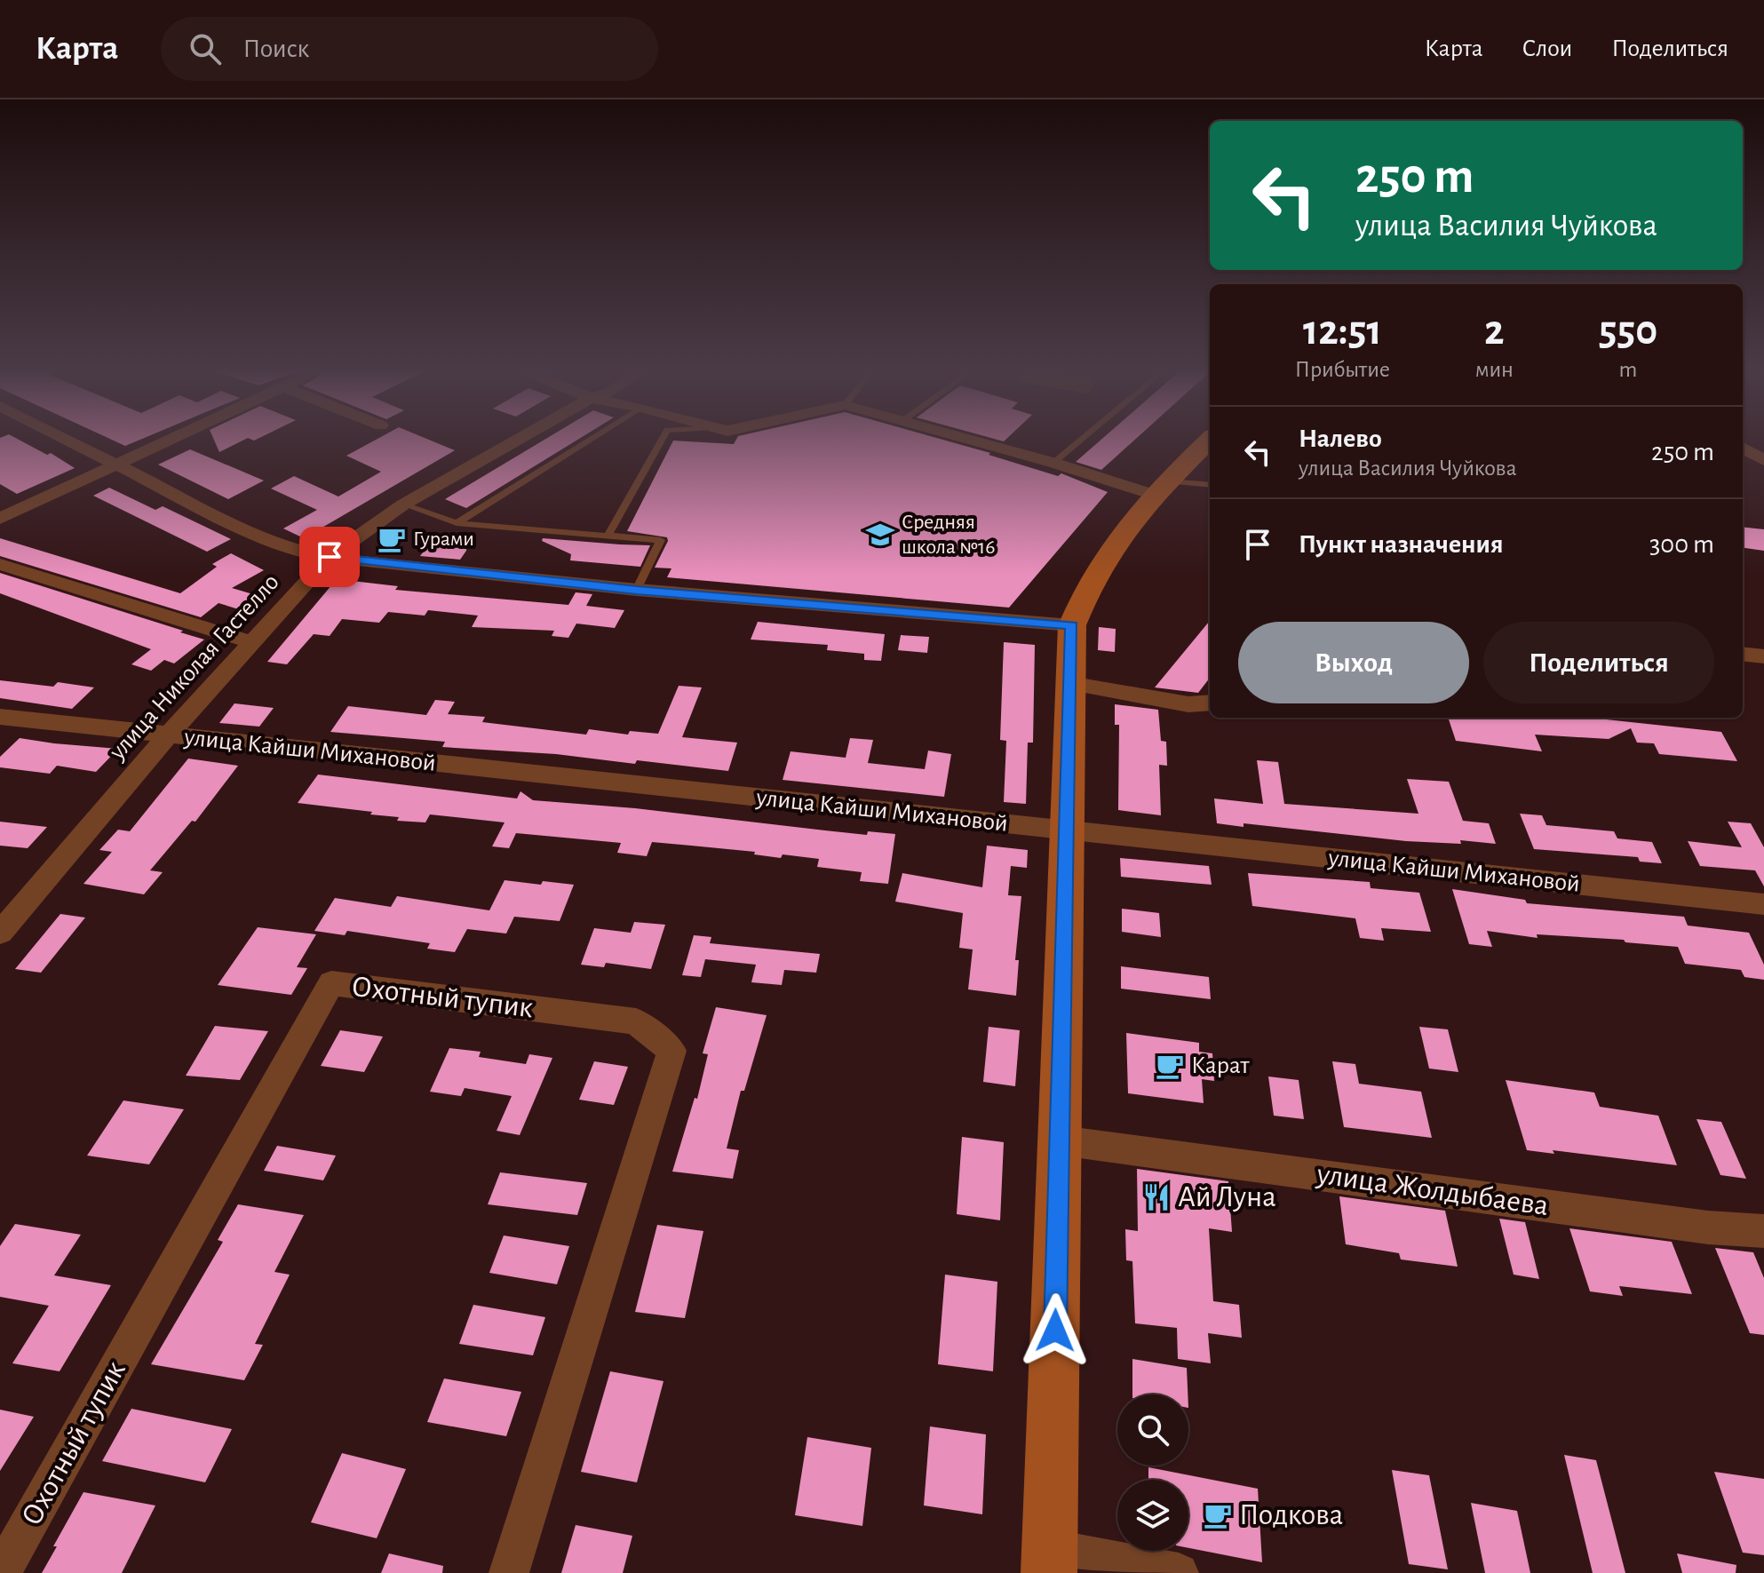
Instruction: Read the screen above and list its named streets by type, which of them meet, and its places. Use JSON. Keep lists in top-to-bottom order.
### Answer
{
  "streets": {
    "street": [
      "улица Николая Гастелло",
      "улица Кайши Михановой",
      "Охотный тупик",
      "улица Жолдыбаева"
    ]
  },
  "crossings": [
    ["улица Николая Гастелло", "улица Кайши Михановой"]
  ],
  "places": {
    "school or university": ["Средняя школа №16"],
    "cafe": ["Гурами", "Карат", "Подкова"],
    "restaurant": ["Ай Луна"]
  },
  "page": {
    "header": "Карта",
    "search": "Поиск",
    "nav": ["Карта", "Слои", "Поделиться"],
    "turn": ["250 m", "улица Василия Чуйкова"],
    "eta": [
      "12:51",
      "Прибытие",
      "2",
      "мин",
      "550",
      "m"
    ],
    "list": [
      {
        "name": "Налево",
        "note": "улица Василия Чуйкова",
        "value": "250 m"
      },
      {
        "name": "Пункт назначения",
        "value": "300 m"
      }
    ],
    "buttons": ["Выход", "Поделиться"]
  }
}
